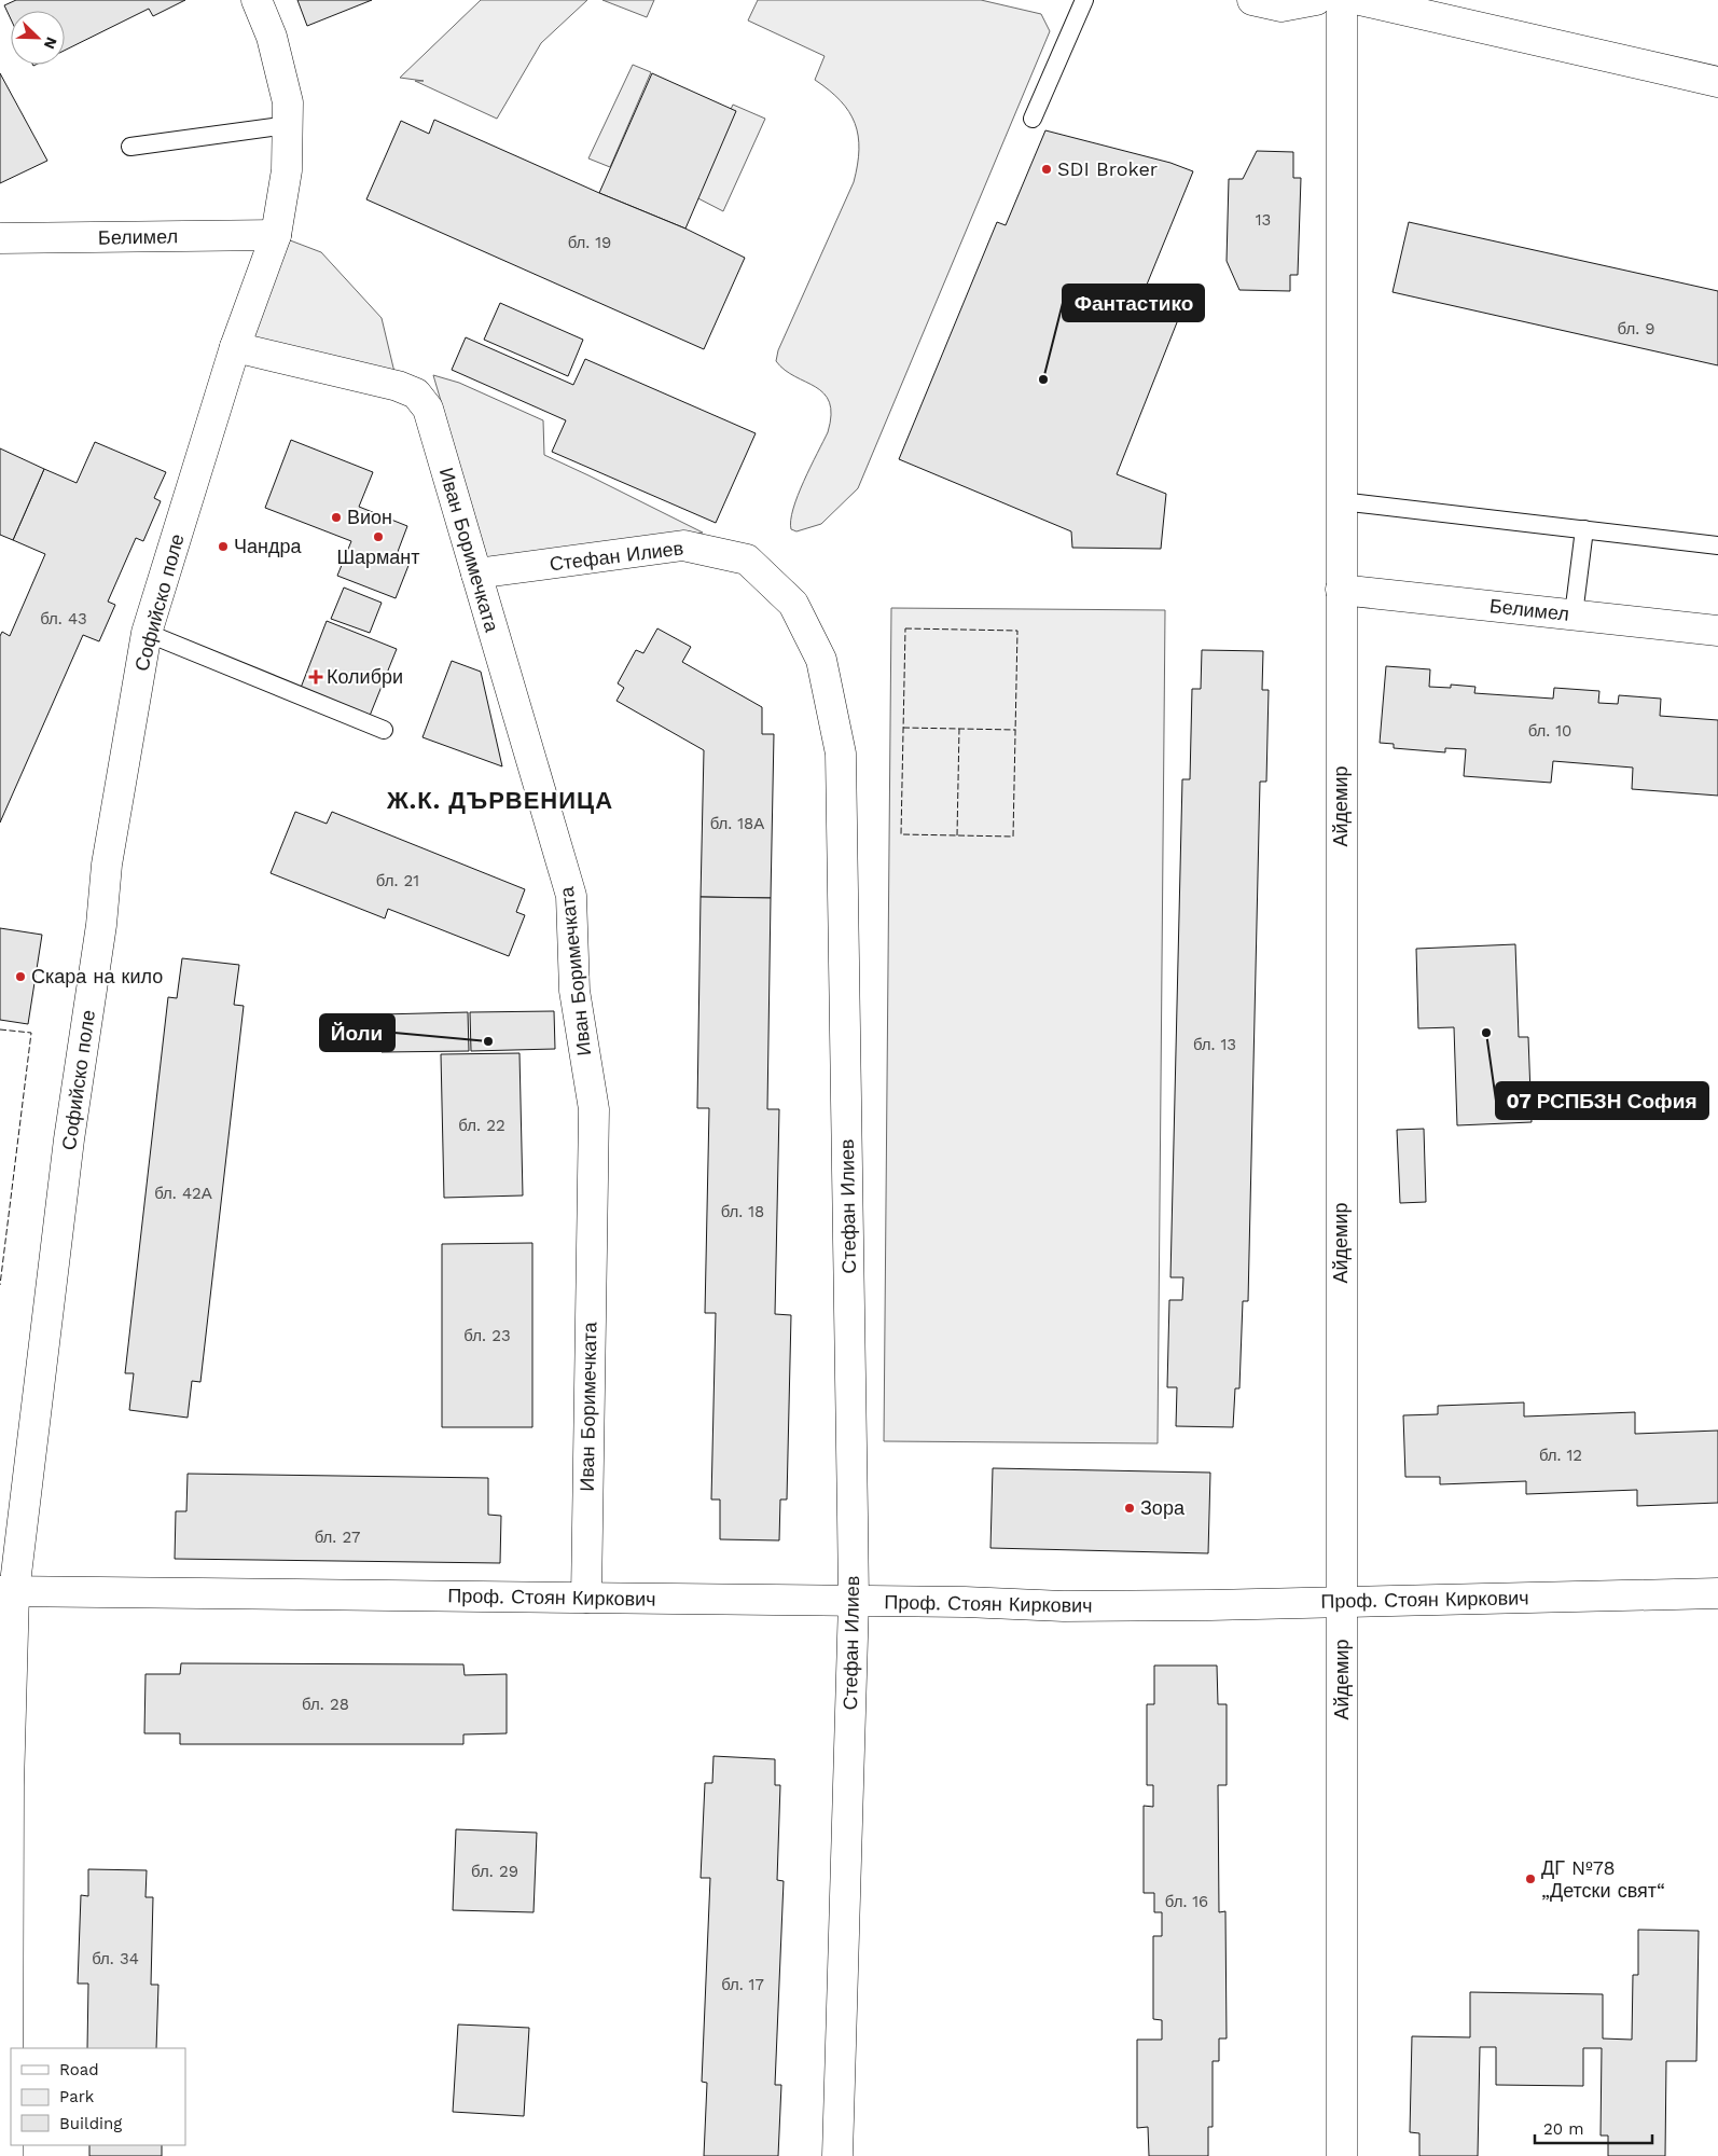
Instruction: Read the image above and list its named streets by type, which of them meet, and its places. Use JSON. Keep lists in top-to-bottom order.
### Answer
{
  "streets": {
    "street": [
      "Белимел",
      "Иван Боримечката",
      "Стефан Илиев",
      "Софийско поле",
      "Айдемир",
      "Проф. Стоян Киркович"
    ]
  },
  "crossings": [
    ["Белимел", "Софийско поле"],
    ["Белимел", "Айдемир"],
    ["Иван Боримечката", "Стефан Илиев"],
    ["Иван Боримечката", "Софийско поле"],
    ["Иван Боримечката", "Проф. Стоян Киркович"],
    ["Стефан Илиев", "Проф. Стоян Киркович"],
    ["Софийско поле", "Проф. Стоян Киркович"],
    ["Айдемир", "Проф. Стоян Киркович"]
  ],
  "districts": ["Ж.К. ДЪРВЕНИЦА"],
  "places": {
    "other": [
      "SDI Broker",
      "Фантастико",
      "Вион",
      "Шармант",
      "Чандра",
      "Скара на кило",
      "07 РСПБЗН София",
      "Йоли",
      "Зора",
      "ДГ №78 „Детски свят“"
    ],
    "health": ["Колибри"]
  },
  "house_numbers": [
    "13",
    "бл. 19",
    "бл. 9",
    "бл. 43",
    "бл. 10",
    "бл. 18А",
    "бл. 21",
    "бл. 13",
    "бл. 22",
    "бл. 42А",
    "бл. 18",
    "бл. 23",
    "бл. 12",
    "бл. 27",
    "бл. 28",
    "бл. 29",
    "бл. 16",
    "бл. 34",
    "бл. 17"
  ],
  "legend": ["Road", "Park", "Building"],
  "scale_bar": "20 m",
  "north": "bottom right"
}
